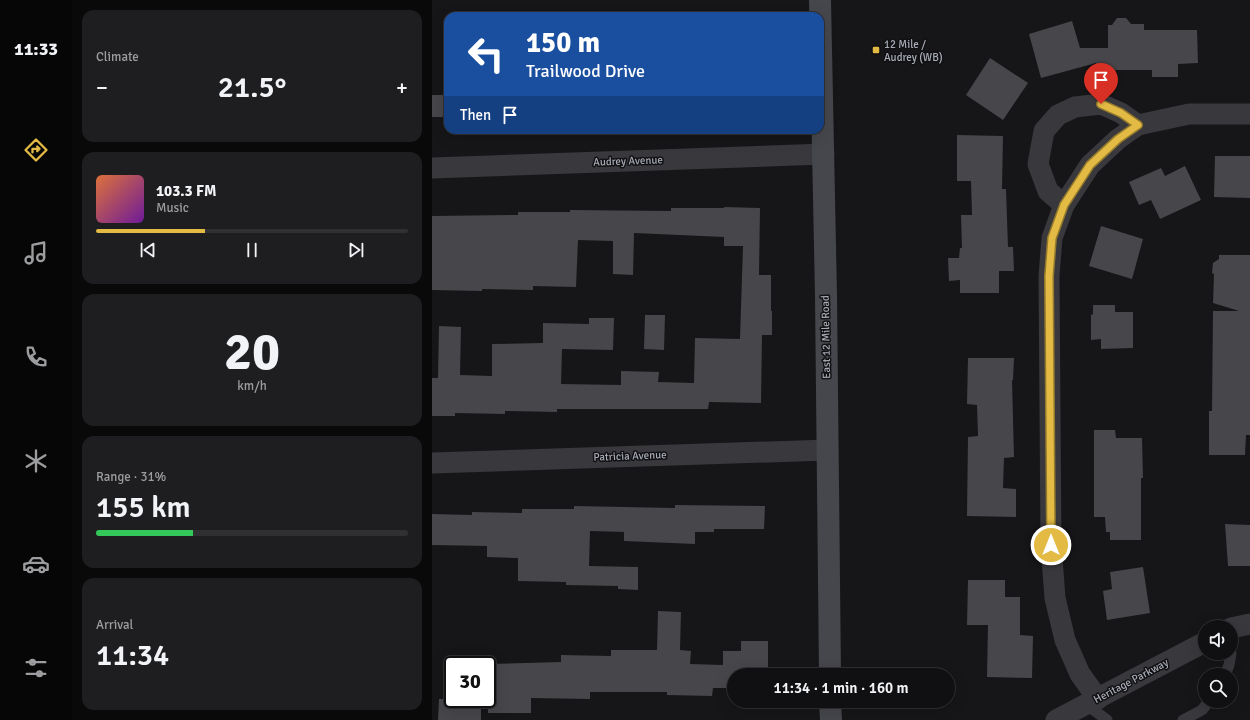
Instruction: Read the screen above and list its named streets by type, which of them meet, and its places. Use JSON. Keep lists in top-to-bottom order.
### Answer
{
  "streets": {
    "main road": ["East 12 Mile Road"],
    "street": ["Audrey Avenue", "Patricia Avenue", "Heritage Parkway"]
  },
  "crossings": [
    ["Audrey Avenue", "East 12 Mile Road"],
    ["East 12 Mile Road", "Patricia Avenue"]
  ],
  "places": {
    "transit": ["12 Mile / Audrey (WB)"]
  },
  "page": {
    "tabs": "11:33",
    "tile": [
      "Climate",
      ["20", "km/h"],
      ["Range · 31%", "155 km"],
      ["Arrival", "11:34"]
    ],
    "turn": ["150 m", "Trailwood Drive"],
    "heat": ["−", "21.5°", "+"],
    "then": "Then",
    "song": ["103.3 FM", "Music"],
    "limit": "30",
    "trip": "11:34 · 1 min · 160 m"
  }
}
